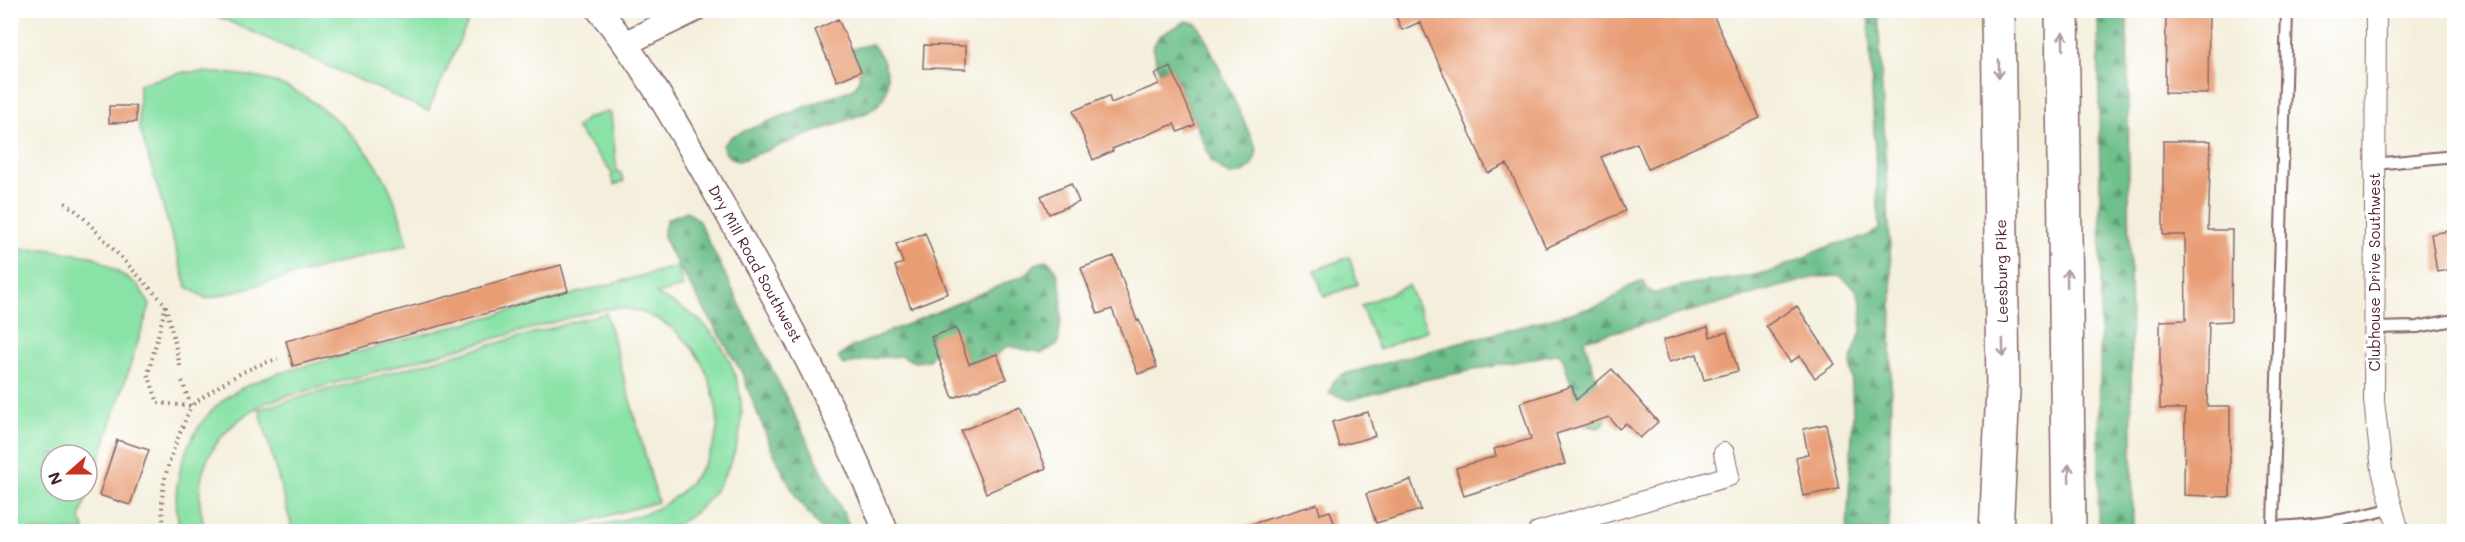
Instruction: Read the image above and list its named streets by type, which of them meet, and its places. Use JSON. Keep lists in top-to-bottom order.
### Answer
{
  "streets": {
    "highway": ["Leesburg Pike"],
    "street": ["Dry Mill Road Southwest", "Clubhouse Drive Southwest"]
  },
  "north": "left"
}
